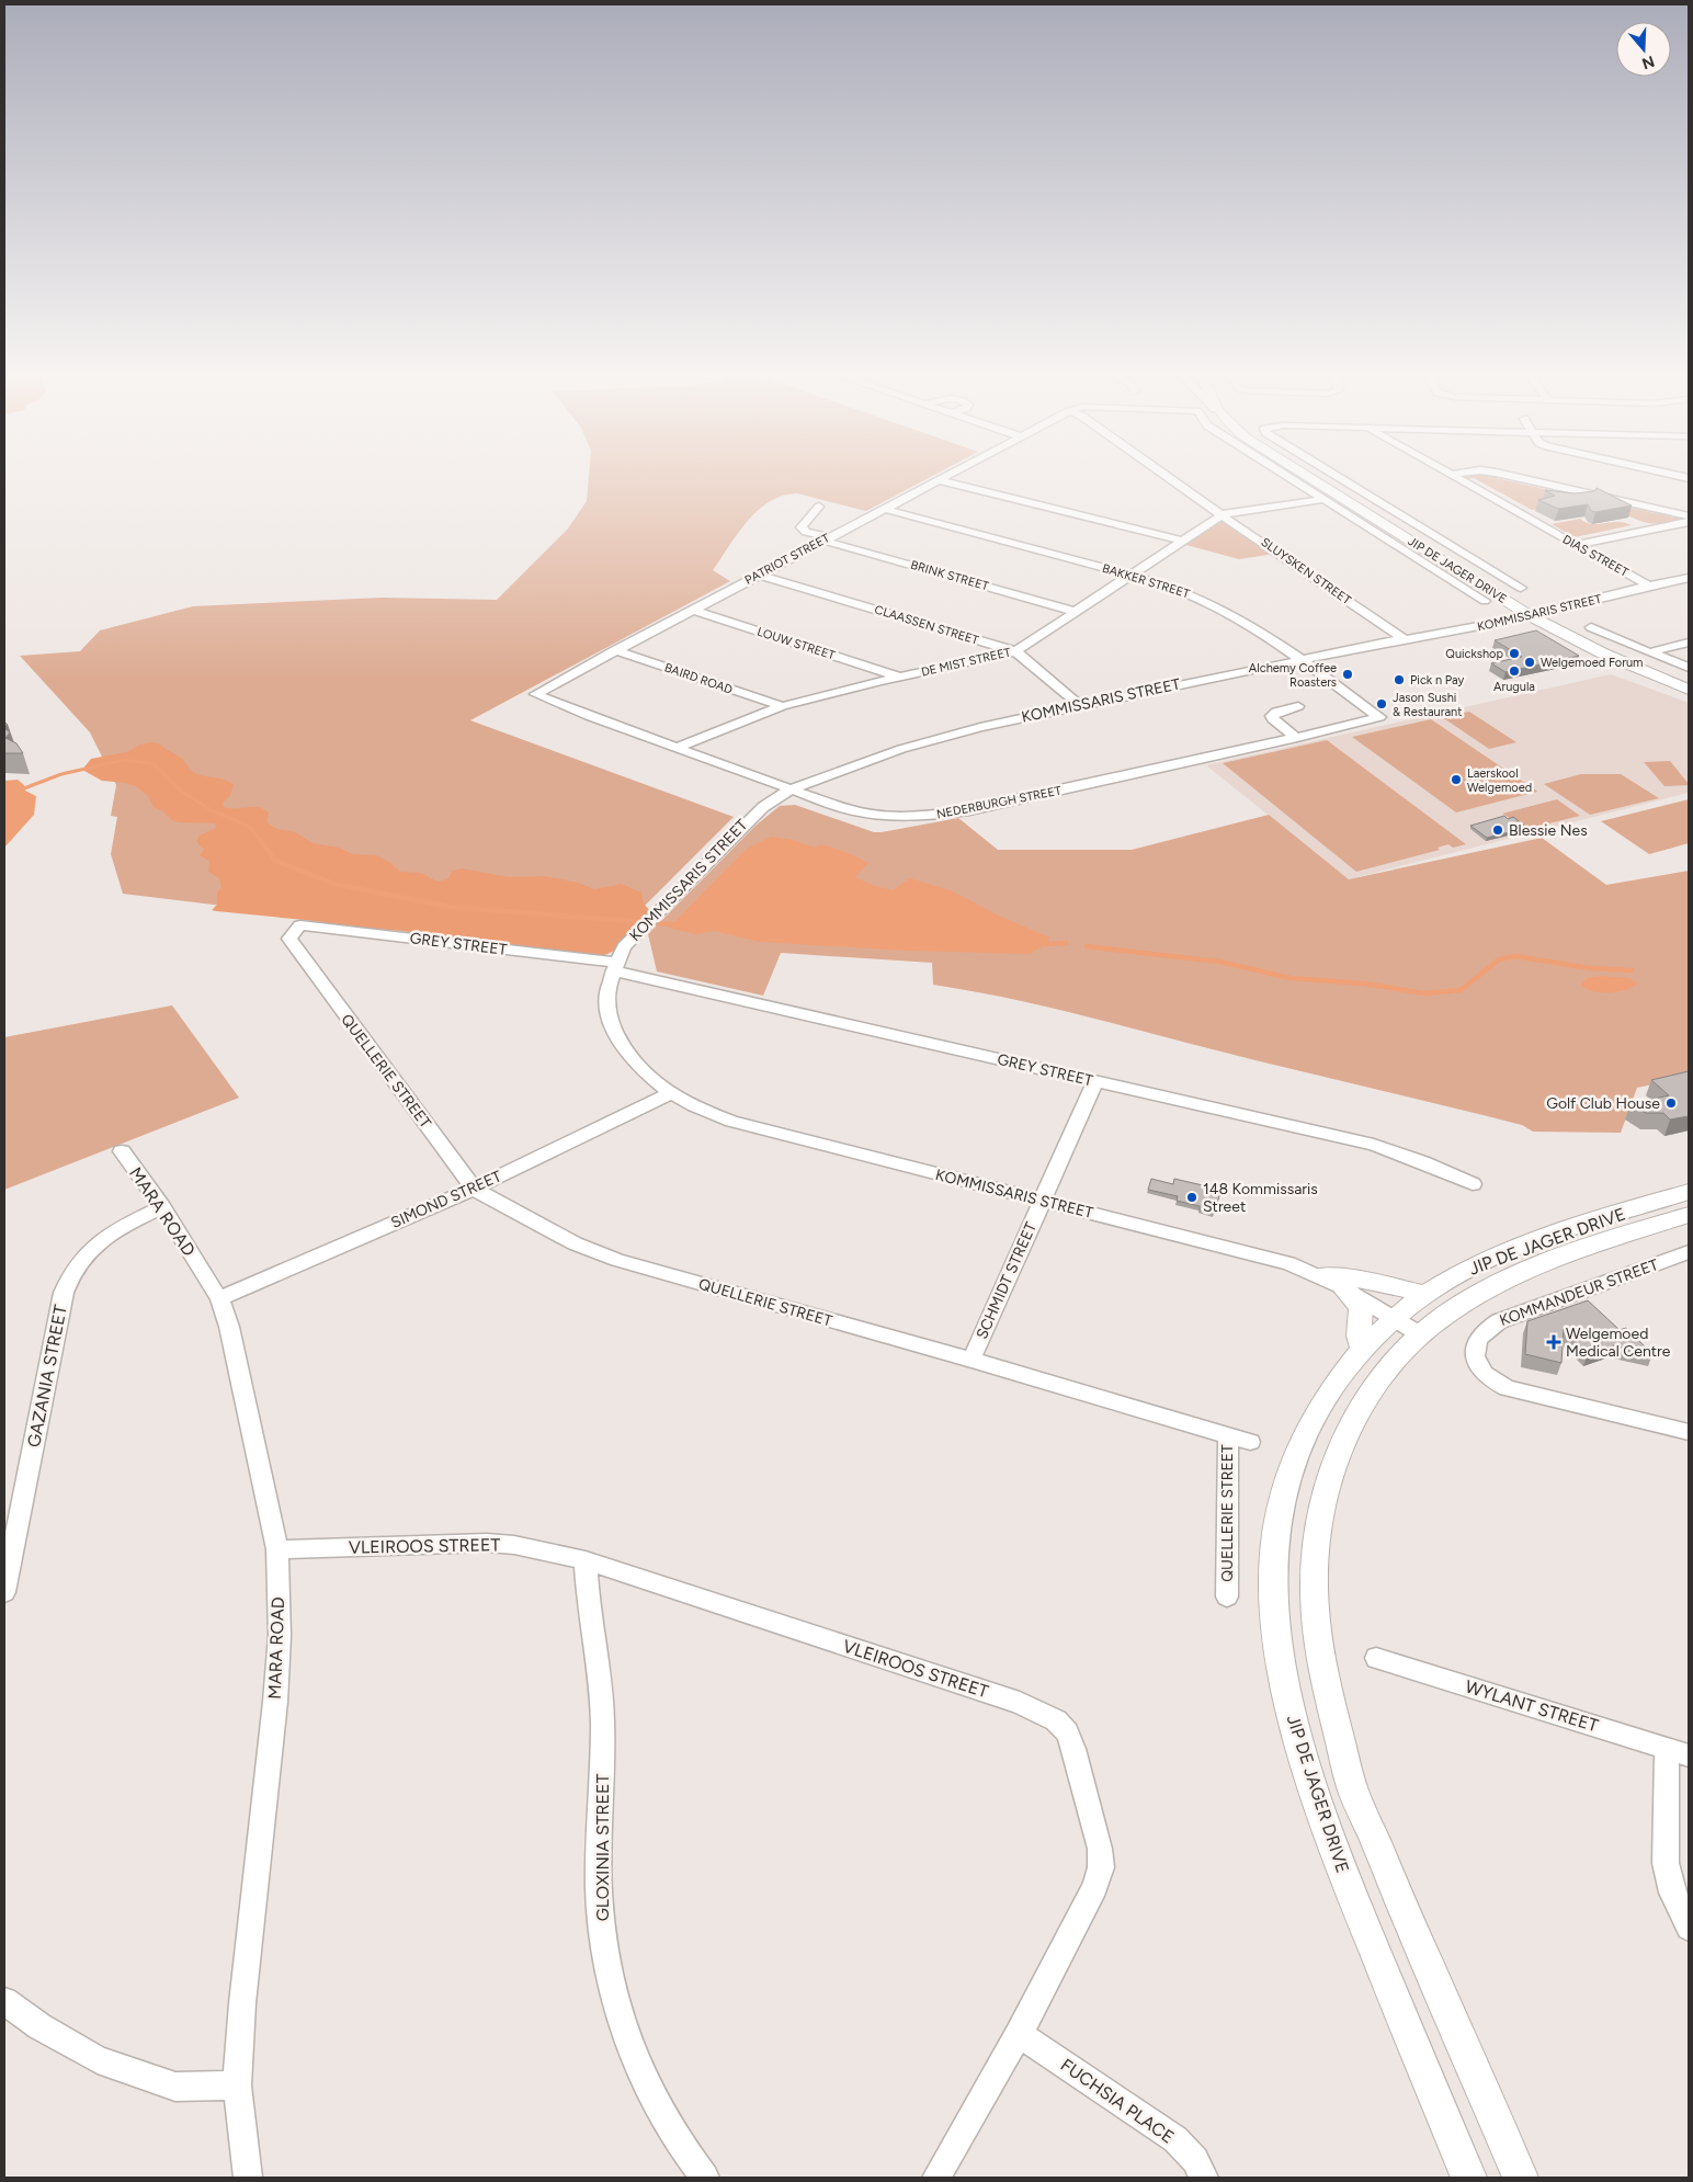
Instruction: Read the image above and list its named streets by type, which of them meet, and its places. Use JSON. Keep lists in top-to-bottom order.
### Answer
{
  "streets": {
    "main road": ["JIP DE JAGER DRIVE"],
    "street": [
      "DIAS STREET",
      "PATRIOT STREET",
      "SLUYSKEN STREET",
      "BRINK STREET",
      "BAKKER STREET",
      "KOMMISSARIS STREET",
      "CLAASSEN STREET",
      "LOUW STREET",
      "DE MIST STREET",
      "BAIRD ROAD",
      "NEDERBURGH STREET",
      "GREY STREET",
      "QUELLERIE STREET",
      "SIMOND STREET",
      "MARA ROAD",
      "SCHMIDT STREET",
      "KOMMANDEUR STREET",
      "GAZANIA STREET",
      "VLEIROOS STREET",
      "WYLANT STREET",
      "GLOXINIA STREET",
      "FUCHSIA PLACE"
    ]
  },
  "crossings": [
    ["DIAS STREET", "KOMMISSARIS STREET"],
    ["PATRIOT STREET", "BRINK STREET"],
    ["PATRIOT STREET", "BAKKER STREET"],
    ["PATRIOT STREET", "CLAASSEN STREET"],
    ["PATRIOT STREET", "LOUW STREET"],
    ["PATRIOT STREET", "DE MIST STREET"],
    ["PATRIOT STREET", "BAIRD ROAD"],
    ["PATRIOT STREET", "NEDERBURGH STREET"],
    ["JIP DE JAGER DRIVE", "KOMMISSARIS STREET"],
    ["SLUYSKEN STREET", "KOMMISSARIS STREET"],
    ["SLUYSKEN STREET", "DE MIST STREET"],
    ["BRINK STREET", "DE MIST STREET"],
    ["BAKKER STREET", "KOMMISSARIS STREET"],
    ["BAKKER STREET", "DE MIST STREET"],
    ["BAKKER STREET", "NEDERBURGH STREET"],
    ["KOMMISSARIS STREET", "CLAASSEN STREET"],
    ["KOMMISSARIS STREET", "NEDERBURGH STREET"],
    ["KOMMISSARIS STREET", "GREY STREET"],
    ["KOMMISSARIS STREET", "SIMOND STREET"],
    ["KOMMISSARIS STREET", "SCHMIDT STREET"],
    ["CLAASSEN STREET", "DE MIST STREET"],
    ["LOUW STREET", "DE MIST STREET"],
    ["DE MIST STREET", "BAIRD ROAD"],
    ["DE MIST STREET", "NEDERBURGH STREET"],
    ["GREY STREET", "QUELLERIE STREET"],
    ["GREY STREET", "SCHMIDT STREET"],
    ["QUELLERIE STREET", "SIMOND STREET"],
    ["QUELLERIE STREET", "SCHMIDT STREET"],
    ["SIMOND STREET", "MARA ROAD"],
    ["MARA ROAD", "GAZANIA STREET"],
    ["MARA ROAD", "VLEIROOS STREET"],
    ["VLEIROOS STREET", "GLOXINIA STREET"],
    ["VLEIROOS STREET", "FUCHSIA PLACE"]
  ],
  "places": {
    "other": [
      "Quickshop",
      "Welgemoed Forum",
      "Arugula",
      "Alchemy Coffee Roasters",
      "Pick n Pay",
      "Jason Sushi & Restaurant",
      "Laerskool Welgemoed",
      "Blessie Nes",
      "Golf Club House",
      "148 Kommissaris Street"
    ],
    "health": ["Welgemoed Medical Centre"]
  },
  "north": "bottom"
}
